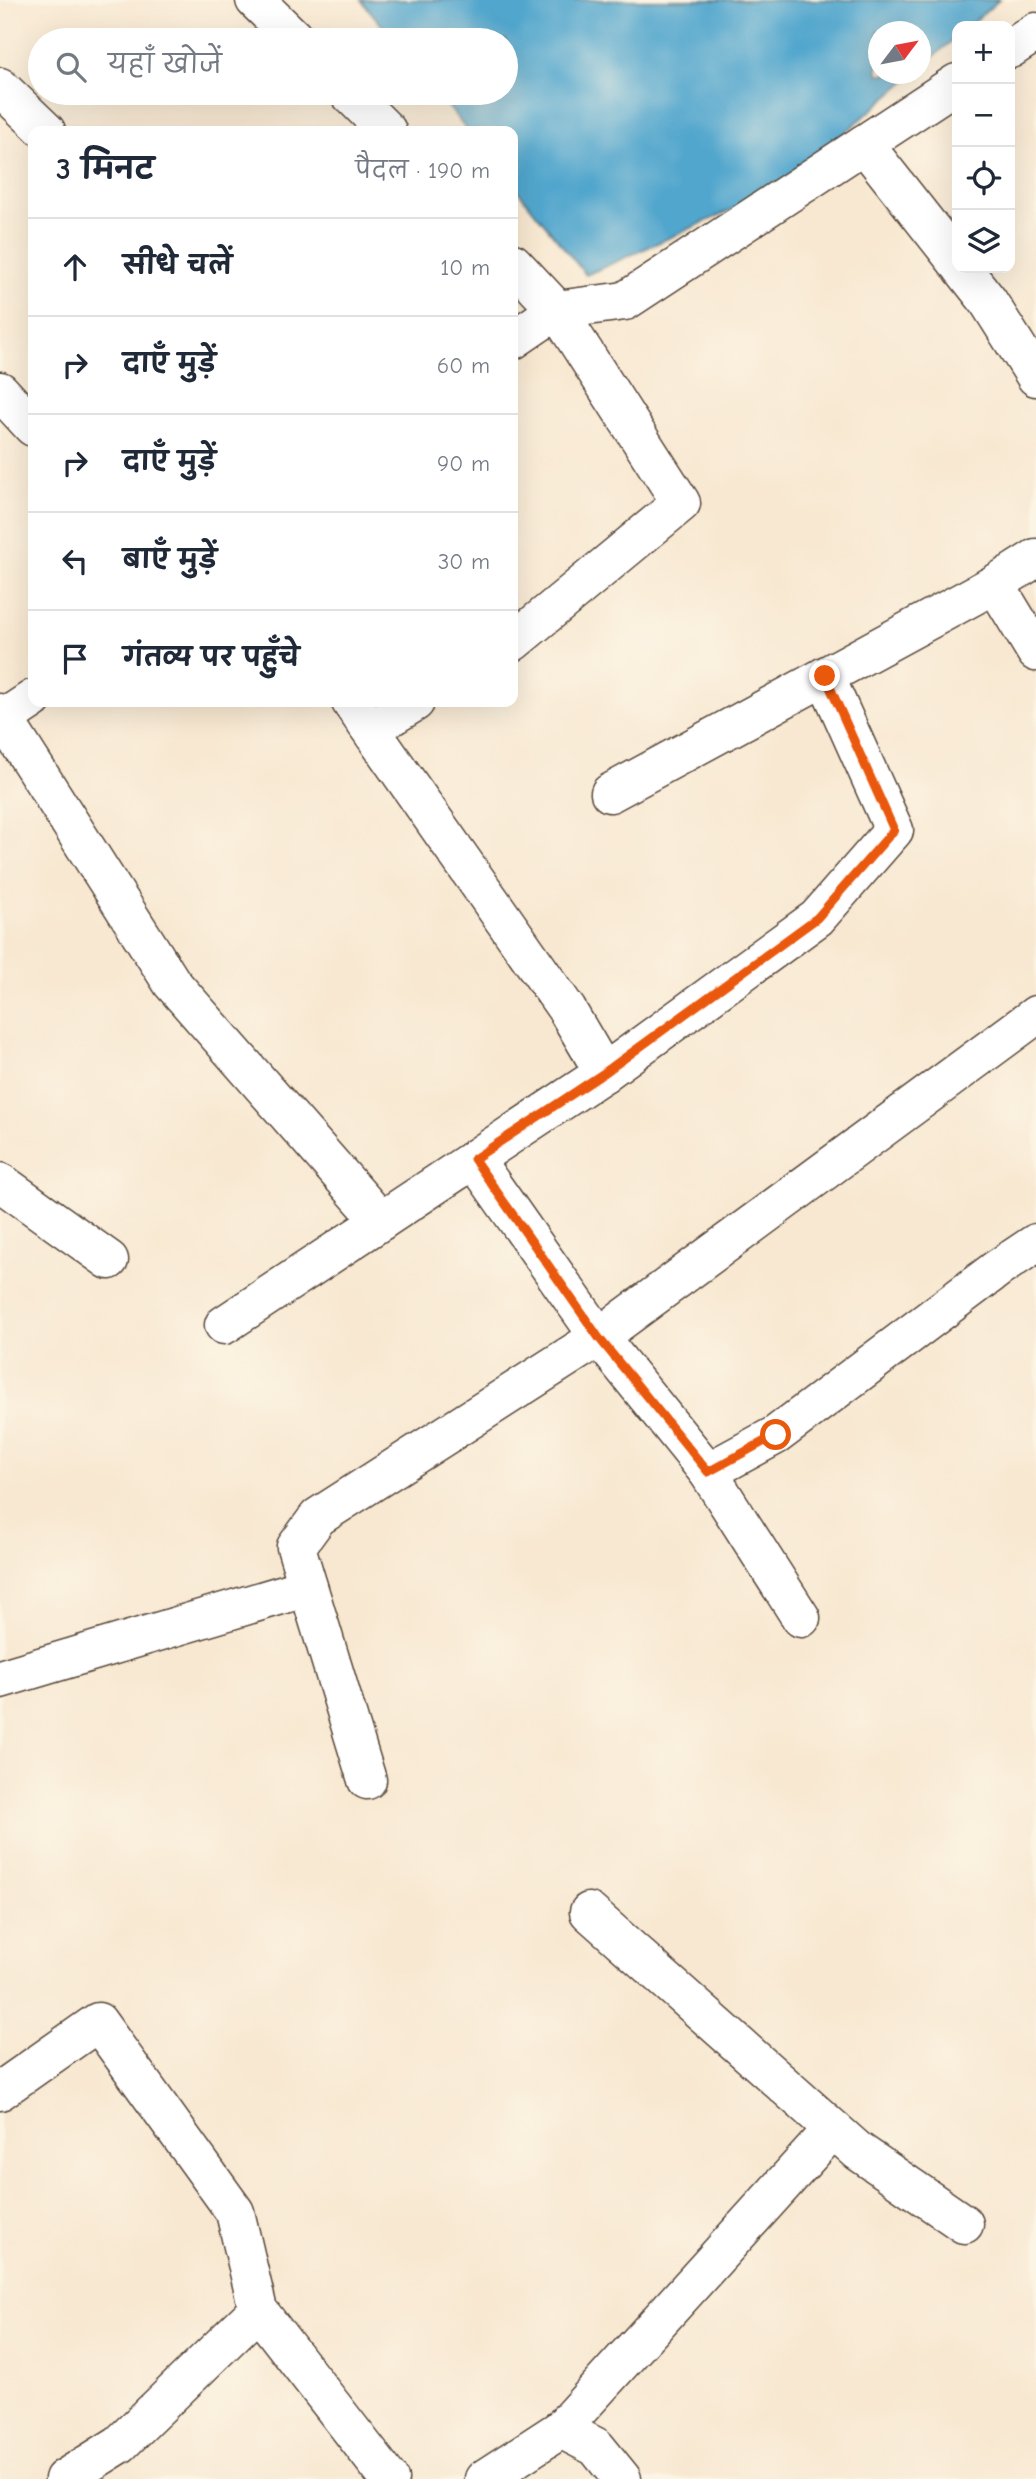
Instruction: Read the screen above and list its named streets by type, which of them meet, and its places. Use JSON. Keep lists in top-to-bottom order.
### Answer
{
  "north": "top right",
  "page": {
    "map_buttons": ["+", "−"],
    "search": "यहाँ खोजें",
    "heading": ["3 मिनट", "पैदल · 190 m"],
    "list": [
      ["सीधे चलें", "10 m"],
      ["दाएँ मुड़ें", "60 m"],
      ["दाएँ मुड़ें", "90 m"],
      ["बाएँ मुड़ें", "30 m"],
      "गंतव्य पर पहुँचे"
    ]
  }
}
